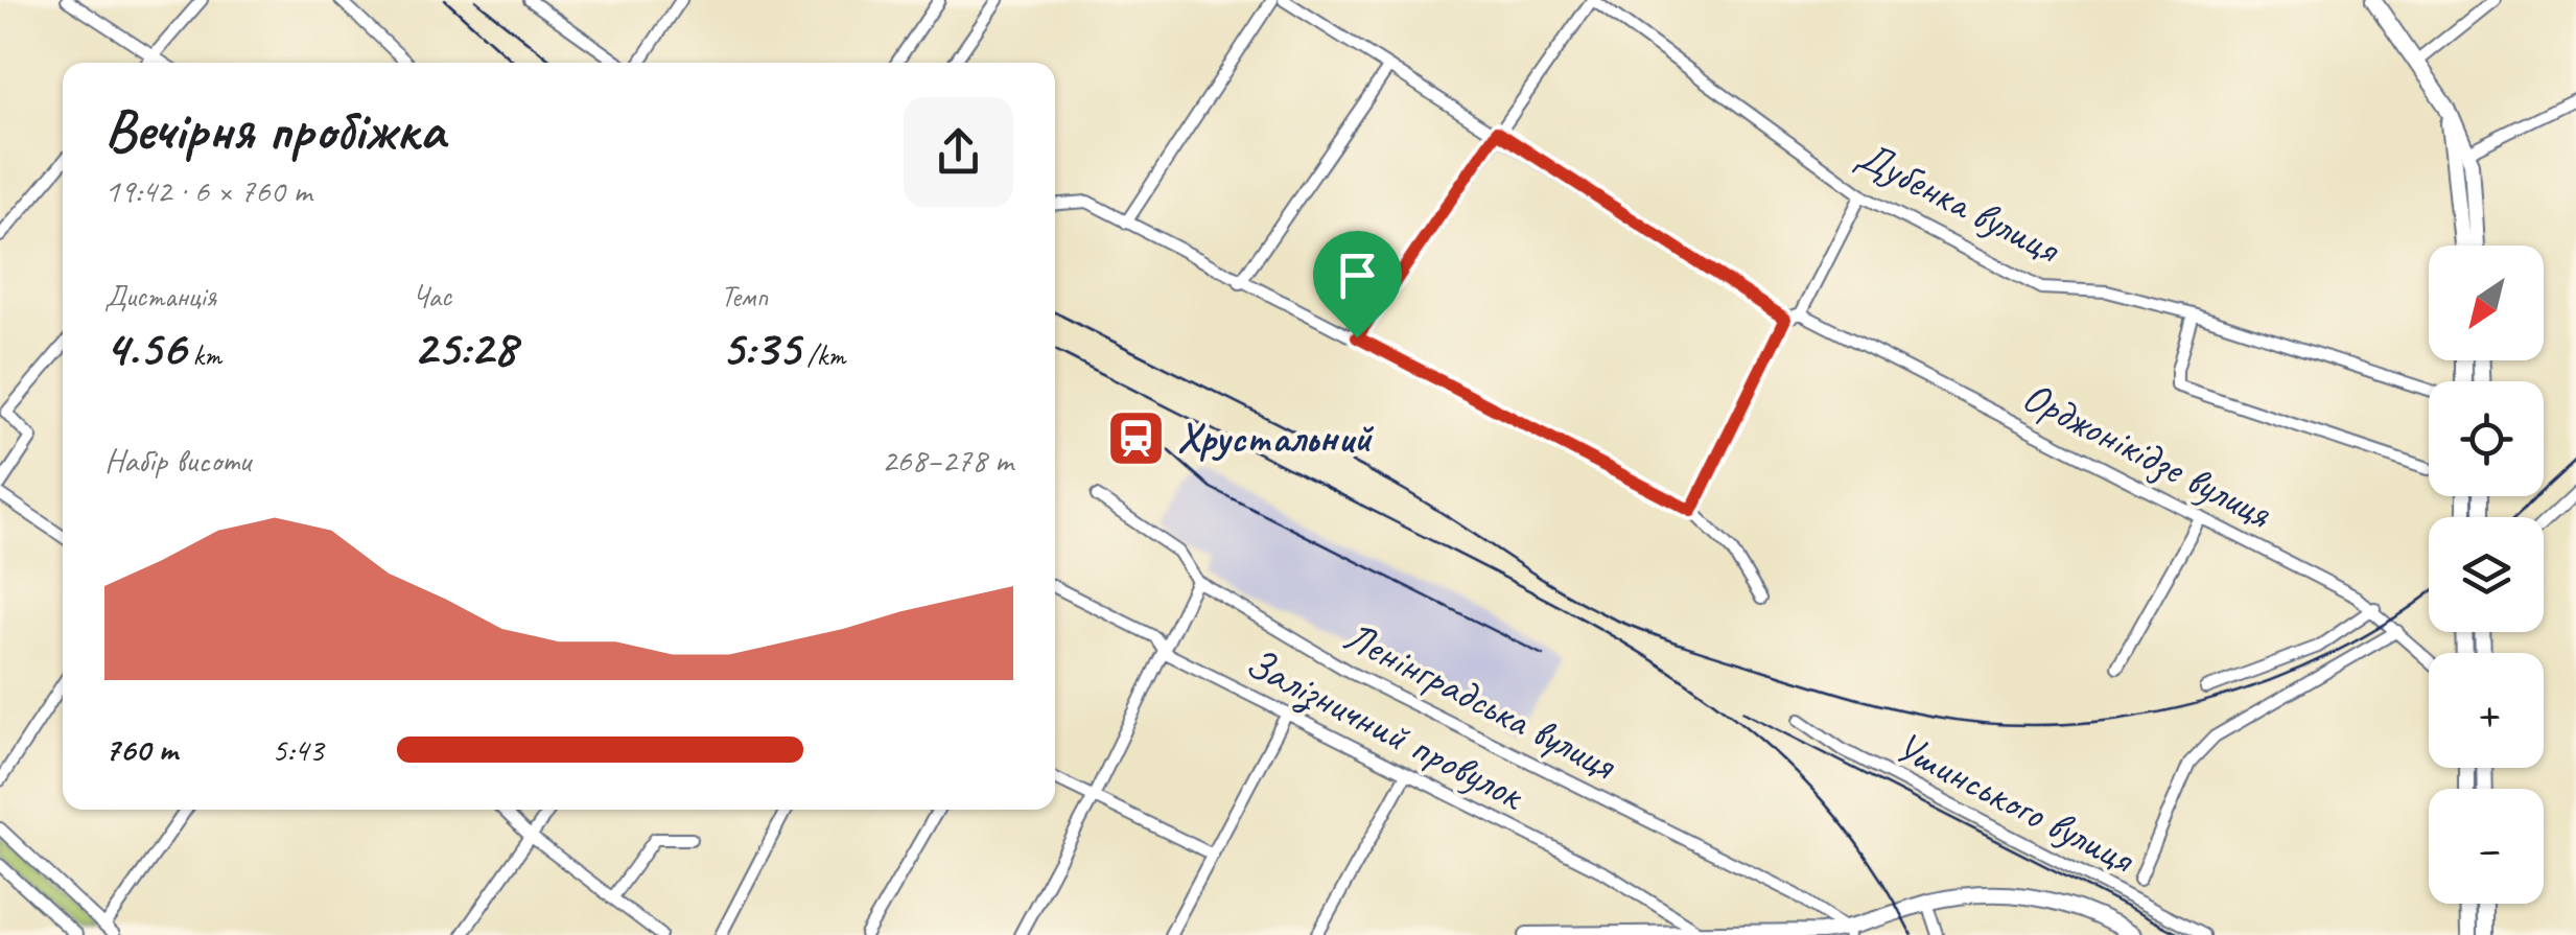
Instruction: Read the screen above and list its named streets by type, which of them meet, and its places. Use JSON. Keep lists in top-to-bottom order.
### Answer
{
  "streets": {
    "street": [
      "Дубенка вулиця",
      "Орджонікідзе вулиця",
      "Ленінградська вулиця",
      "Залізничний провулок",
      "Ушинського вулиця"
    ]
  },
  "places": {
    "station": ["Хрустальний"]
  },
  "north": "bottom left",
  "page": {
    "heading": ["Вечірня пробіжка", "19:42 · 6 × 760 m"],
    "stats": [
      ["Дистанція", "4.56 km"],
      ["Час", "25:28"],
      ["Темп", "5:35 /km"]
    ],
    "map_buttons": ["+", "−"],
    "chart": ["Набір висоти", "268–278 m"],
    "list": [
      {
        "name": "760 m",
        "note": "5:43"
      }
    ]
  }
}
